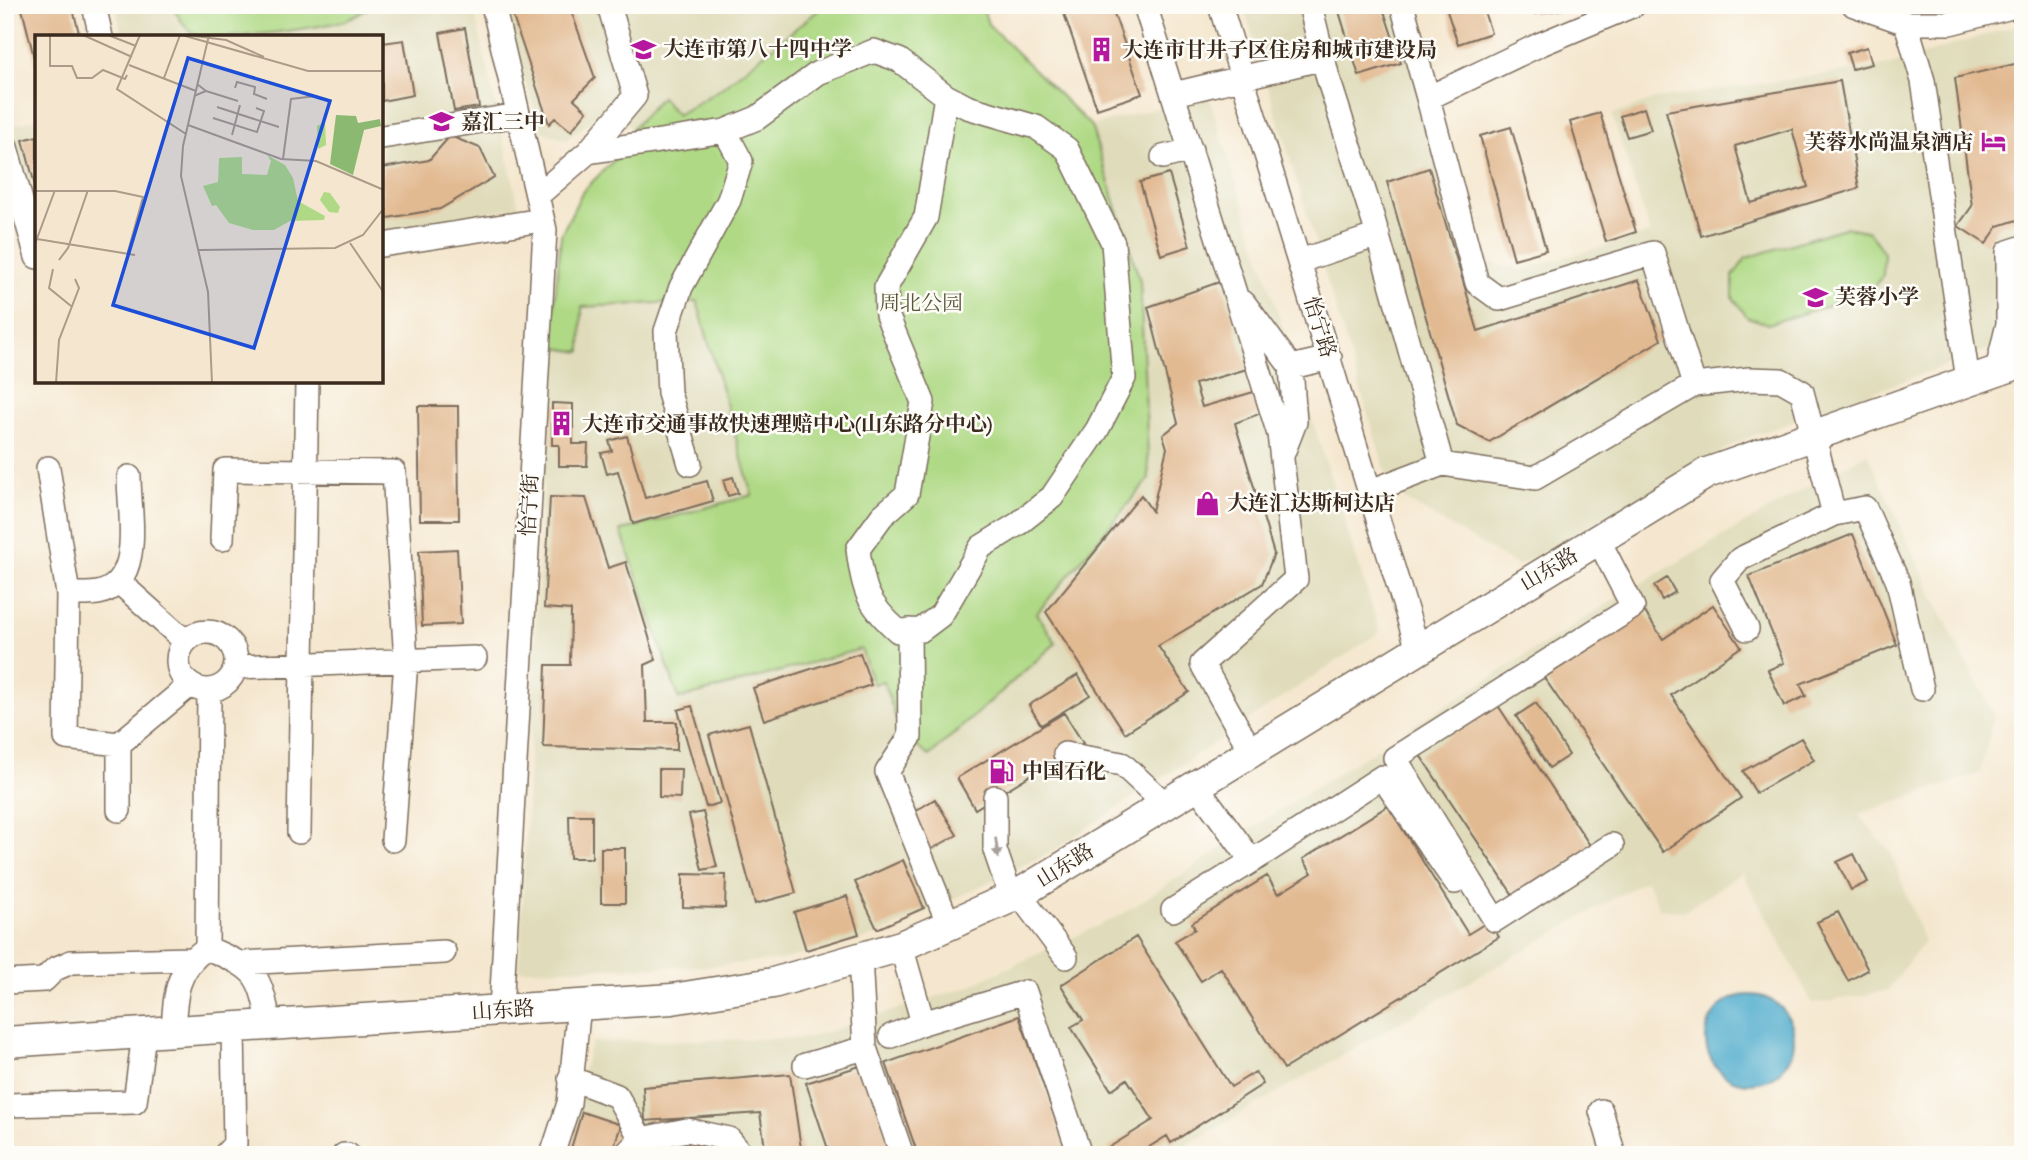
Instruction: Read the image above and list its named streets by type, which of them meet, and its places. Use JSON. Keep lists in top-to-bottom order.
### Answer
{
  "streets": {
    "main road": ["山东路"],
    "street": ["怡宁路", "怡宁街"]
  },
  "crossings": [
    ["怡宁路", "山东路"],
    ["怡宁街", "山东路"]
  ],
  "parks": ["周北公园"],
  "places": {
    "school or university": ["大连市第八十四中学", "嘉汇三中", "芙蓉小学"],
    "building": ["大连市甘井子区住房和城市建设局", "大连市交通事故快速理赔中心(山东路分中心)"],
    "hotel": ["芙蓉水尚温泉酒店"],
    "shop": ["大连汇达斯柯达店"],
    "fuel station": ["中国石化"]
  }
}
